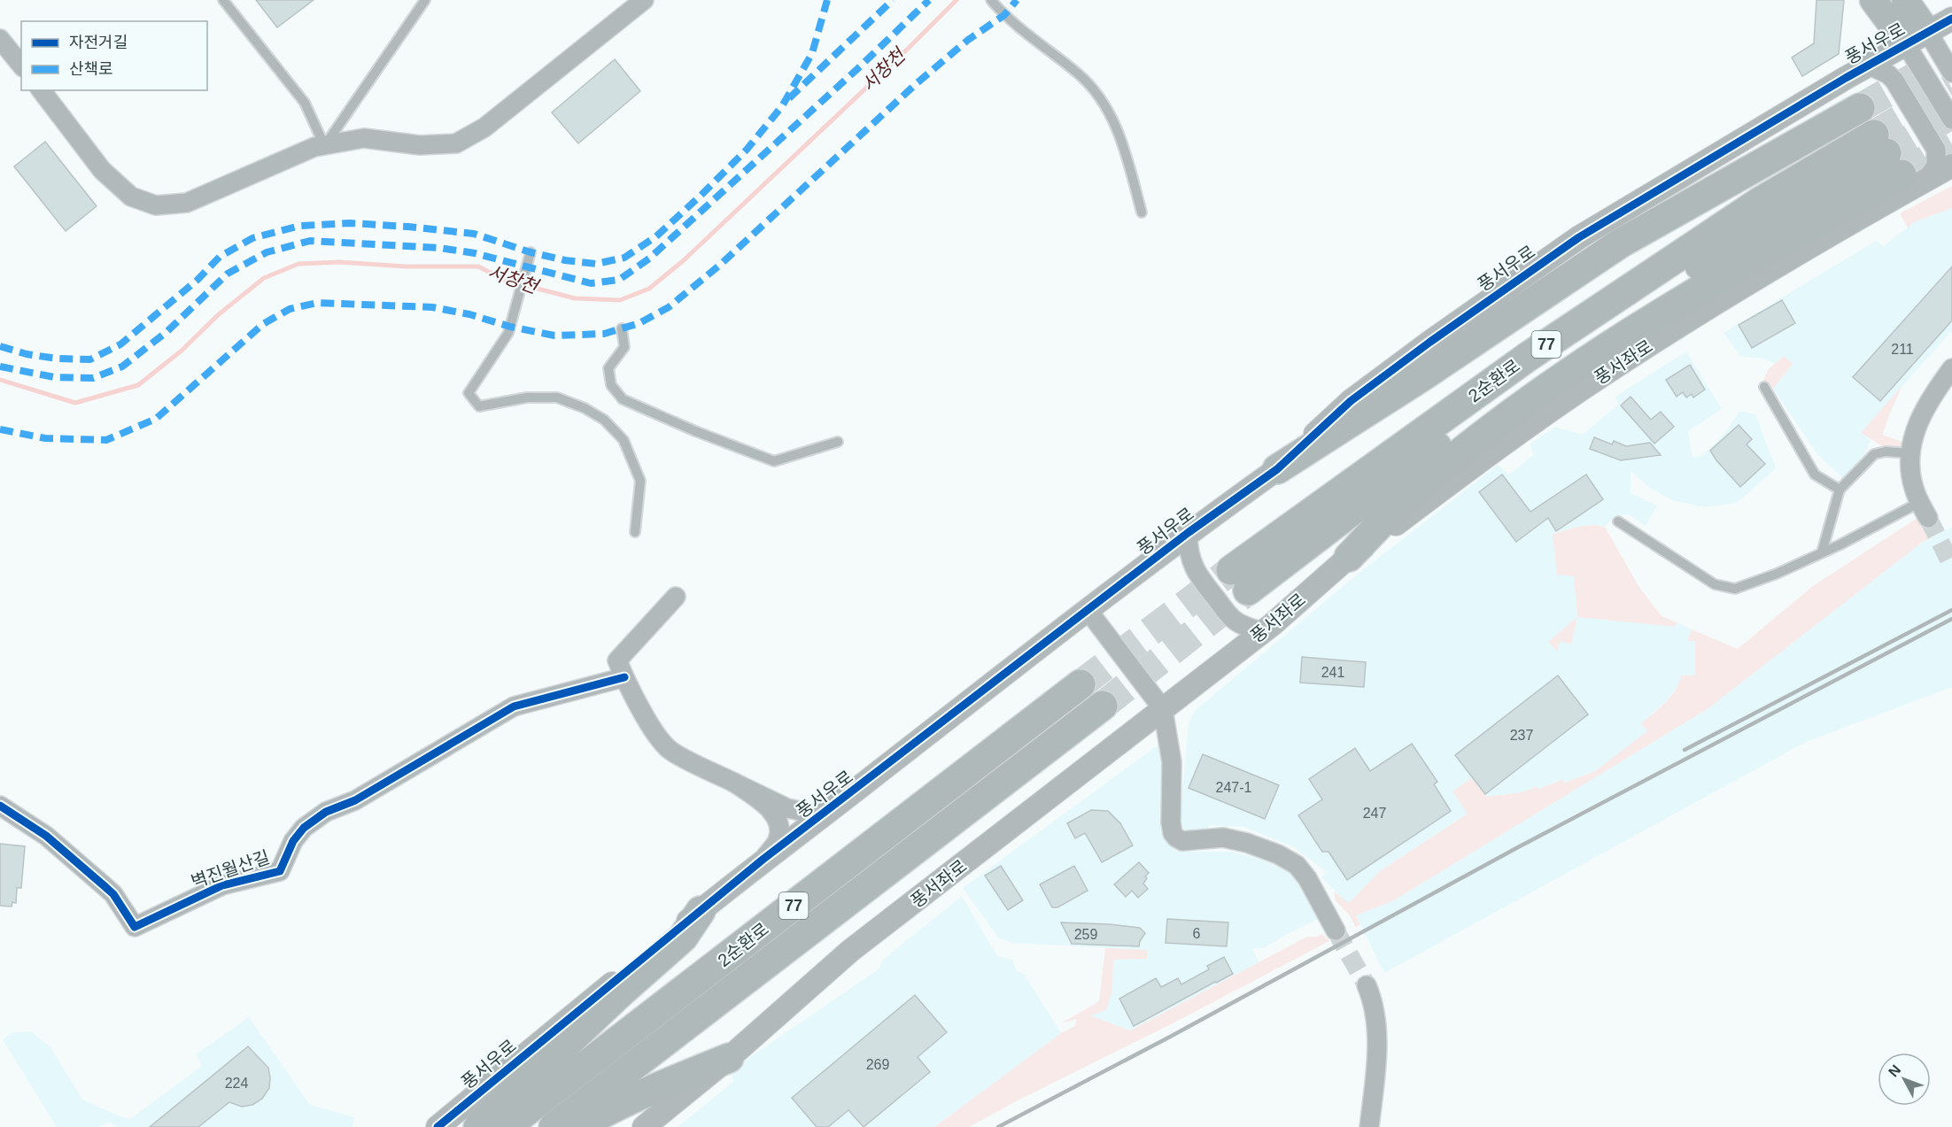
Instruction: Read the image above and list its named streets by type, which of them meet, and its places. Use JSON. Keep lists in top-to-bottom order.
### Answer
{
  "streets": {
    "highway": ["77", "2순환로"],
    "street": ["풍서우로", "풍서좌로", "벽진월산길"]
  },
  "water": ["서창천"],
  "house_numbers": [
    "211",
    "241",
    "237",
    "247-1",
    "247",
    "6",
    "259",
    "269",
    "224"
  ],
  "legend": ["자전거길", "산책로"],
  "north": "top left"
}
